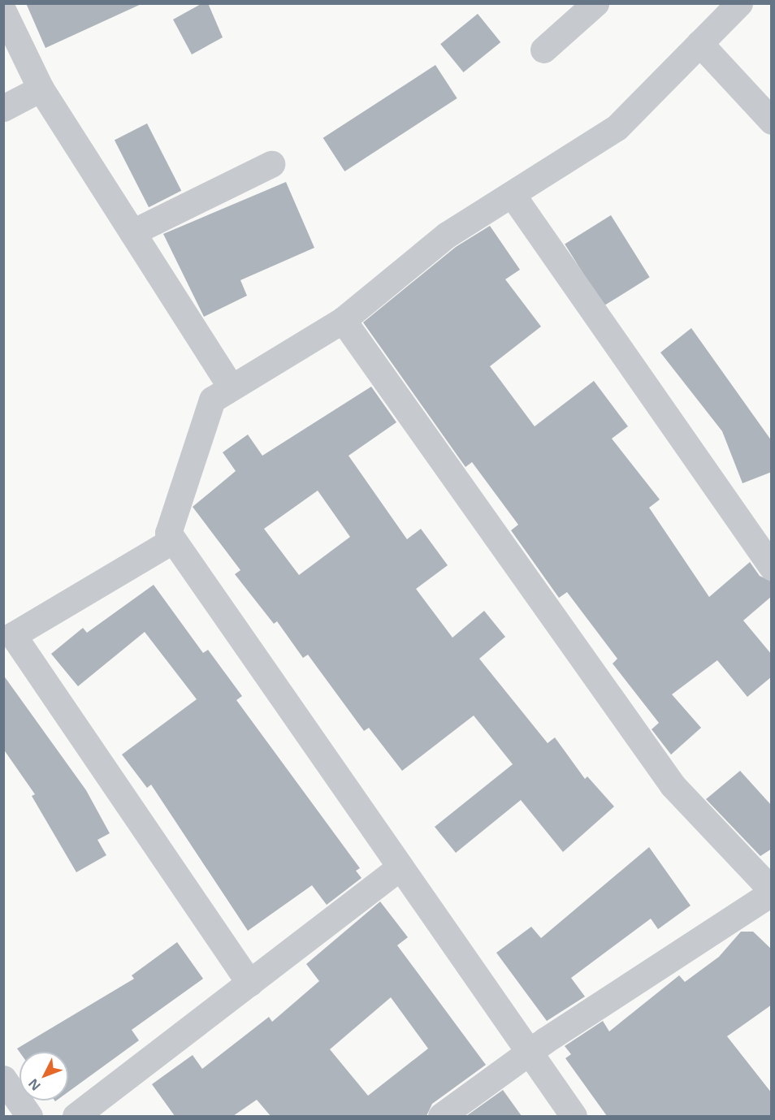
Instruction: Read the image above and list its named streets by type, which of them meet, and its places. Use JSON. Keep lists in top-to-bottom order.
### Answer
{
  "north": "bottom left"
}
